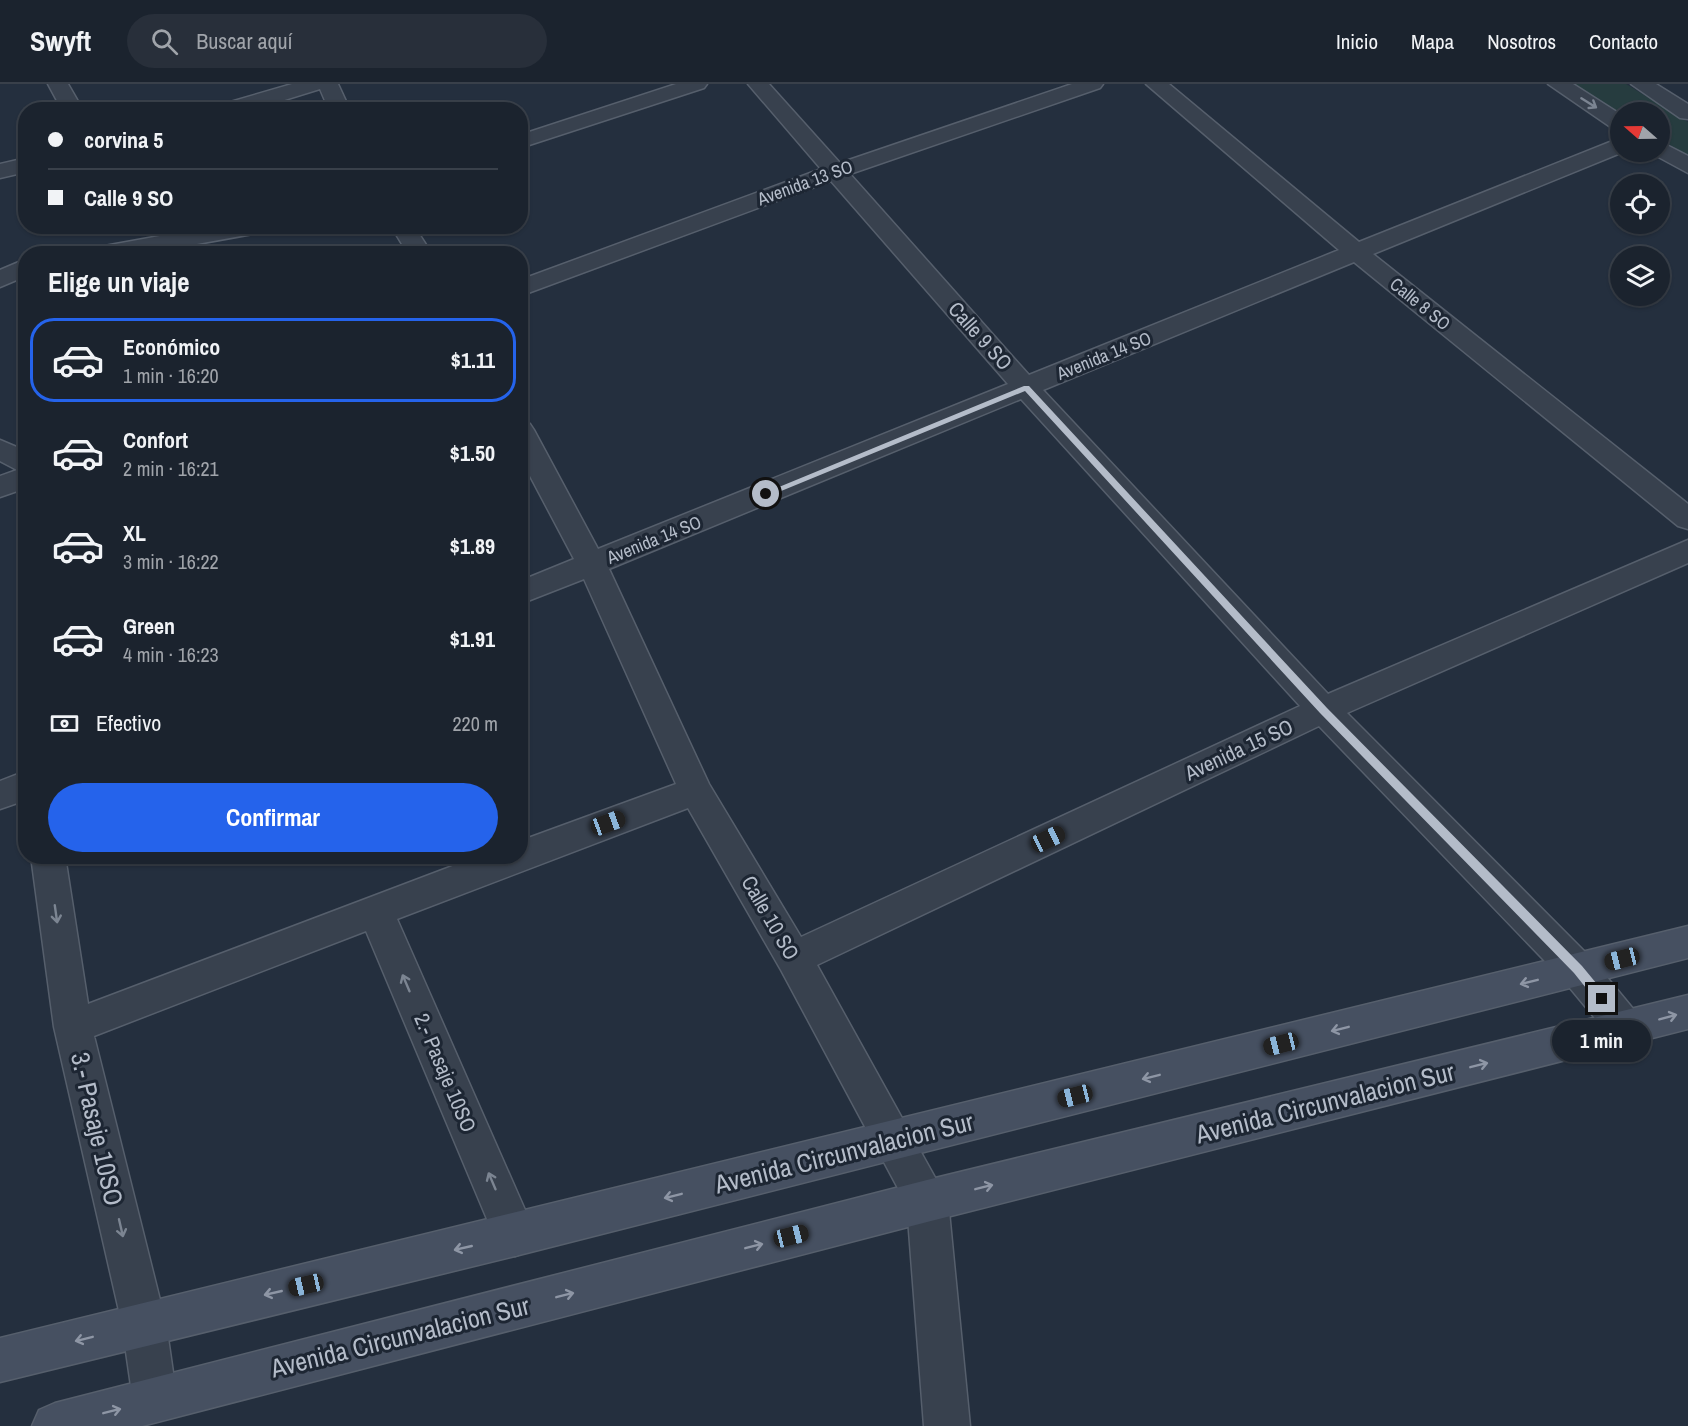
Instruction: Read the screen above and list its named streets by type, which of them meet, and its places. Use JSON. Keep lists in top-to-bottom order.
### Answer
{
  "streets": {
    "main road": ["Avenida Circunvalacion Sur"],
    "street": [
      "Avenida 13 SO",
      "Calle 8 SO",
      "Calle 9 SO",
      "Avenida 14 SO",
      "Avenida 15 SO",
      "Calle 10 SO",
      "2.- Pasaje 10SO",
      "3.- Pasaje 10SO"
    ]
  },
  "crossings": [
    ["Avenida 13 SO", "Calle 9 SO"],
    ["Calle 8 SO", "Avenida 14 SO"],
    ["Calle 9 SO", "Avenida 14 SO"],
    ["Calle 9 SO", "Avenida 15 SO"],
    ["Calle 9 SO", "Avenida Circunvalacion Sur"],
    ["Avenida 14 SO", "Calle 10 SO"],
    ["Avenida 15 SO", "Calle 10 SO"],
    ["Calle 10 SO", "Avenida Circunvalacion Sur"],
    ["2.- Pasaje 10SO", "Avenida Circunvalacion Sur"],
    ["Avenida Circunvalacion Sur", "3.- Pasaje 10SO"]
  ],
  "one_way": ["2.- Pasaje 10SO", "3.- Pasaje 10SO"],
  "north": "left",
  "page": {
    "header": "Swyft",
    "search": "Buscar aquí",
    "nav": [
      "Inicio",
      "Mapa",
      "Nosotros",
      "Contacto"
    ],
    "banner": ["corvina 5", "Calle 9 SO"],
    "heading": "Elige un viaje",
    "list": [
      {
        "name": "Económico",
        "note": "1 min · 16:20",
        "value": "$1.11"
      },
      {
        "name": "Confort",
        "note": "2 min · 16:21",
        "value": "$1.50"
      },
      {
        "name": "XL",
        "note": "3 min · 16:22",
        "value": "$1.89"
      },
      {
        "name": "Green",
        "note": "4 min · 16:23",
        "value": "$1.91"
      }
    ],
    "pay": ["Efectivo", "220 m"],
    "buttons": "Confirmar",
    "bubble": "1 min"
  }
}
